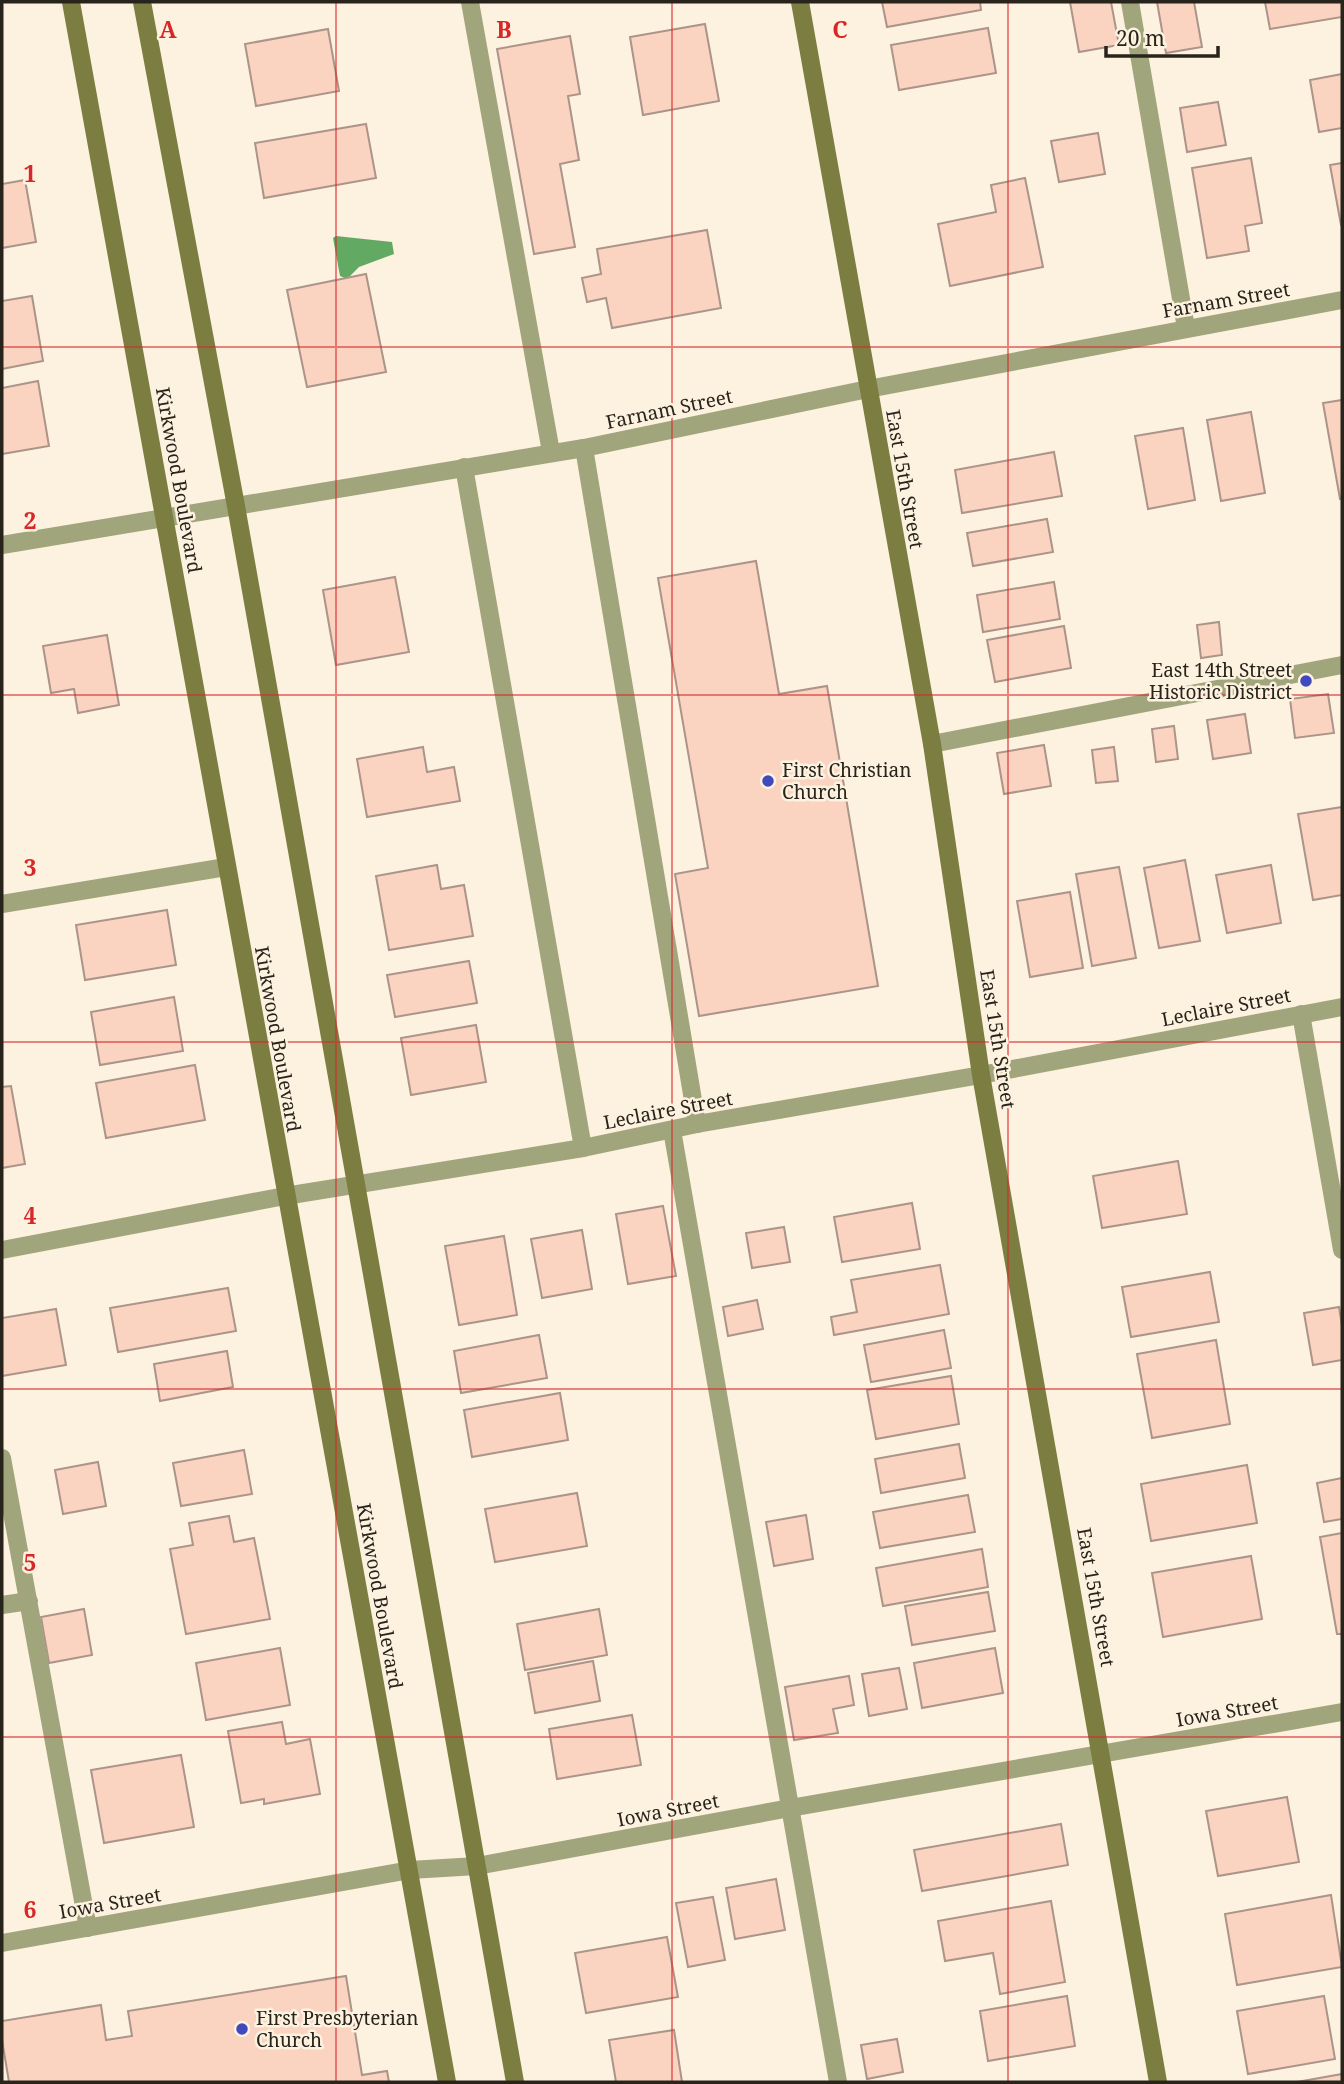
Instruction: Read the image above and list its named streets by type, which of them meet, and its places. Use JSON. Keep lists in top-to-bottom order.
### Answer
{
  "streets": {
    "street": [
      "Farnam Street",
      "East 15th Street",
      "Kirkwood Boulevard",
      "Leclaire Street",
      "Iowa Street"
    ]
  },
  "crossings": [
    ["Farnam Street", "East 15th Street"],
    ["Farnam Street", "Kirkwood Boulevard"],
    ["East 15th Street", "Leclaire Street"],
    ["East 15th Street", "Iowa Street"],
    ["Kirkwood Boulevard", "Leclaire Street"],
    ["Kirkwood Boulevard", "Iowa Street"]
  ],
  "places": ["East 14th Street Historic District", "First Christian Church", "First Presbyterian Church"],
  "scale_bar": "20 m",
  "grid": {
    "columns": ["A", "B", "C"],
    "rows": [
      "1",
      "2",
      "3",
      "4",
      "5",
      "6"
    ]
  }
}
